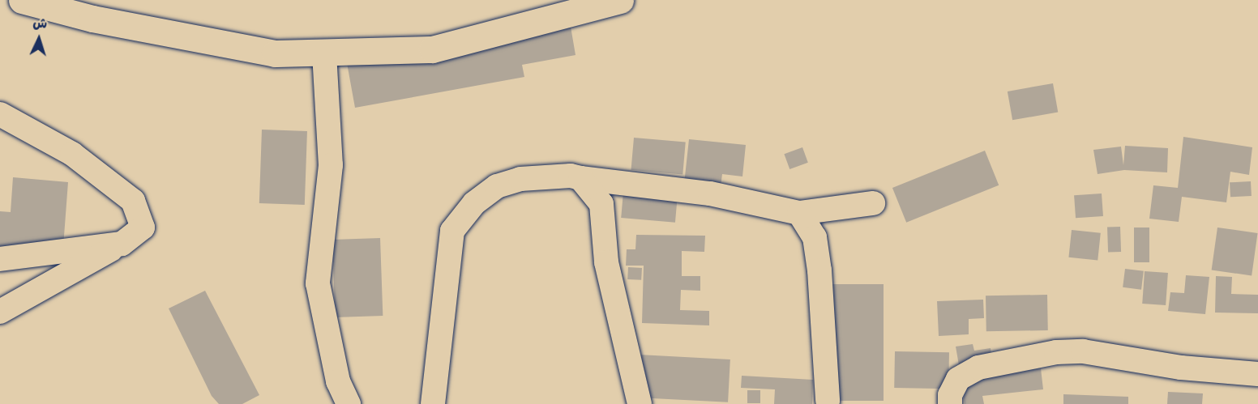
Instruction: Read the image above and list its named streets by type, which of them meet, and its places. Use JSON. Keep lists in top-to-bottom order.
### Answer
{
  "north": "top"
}
